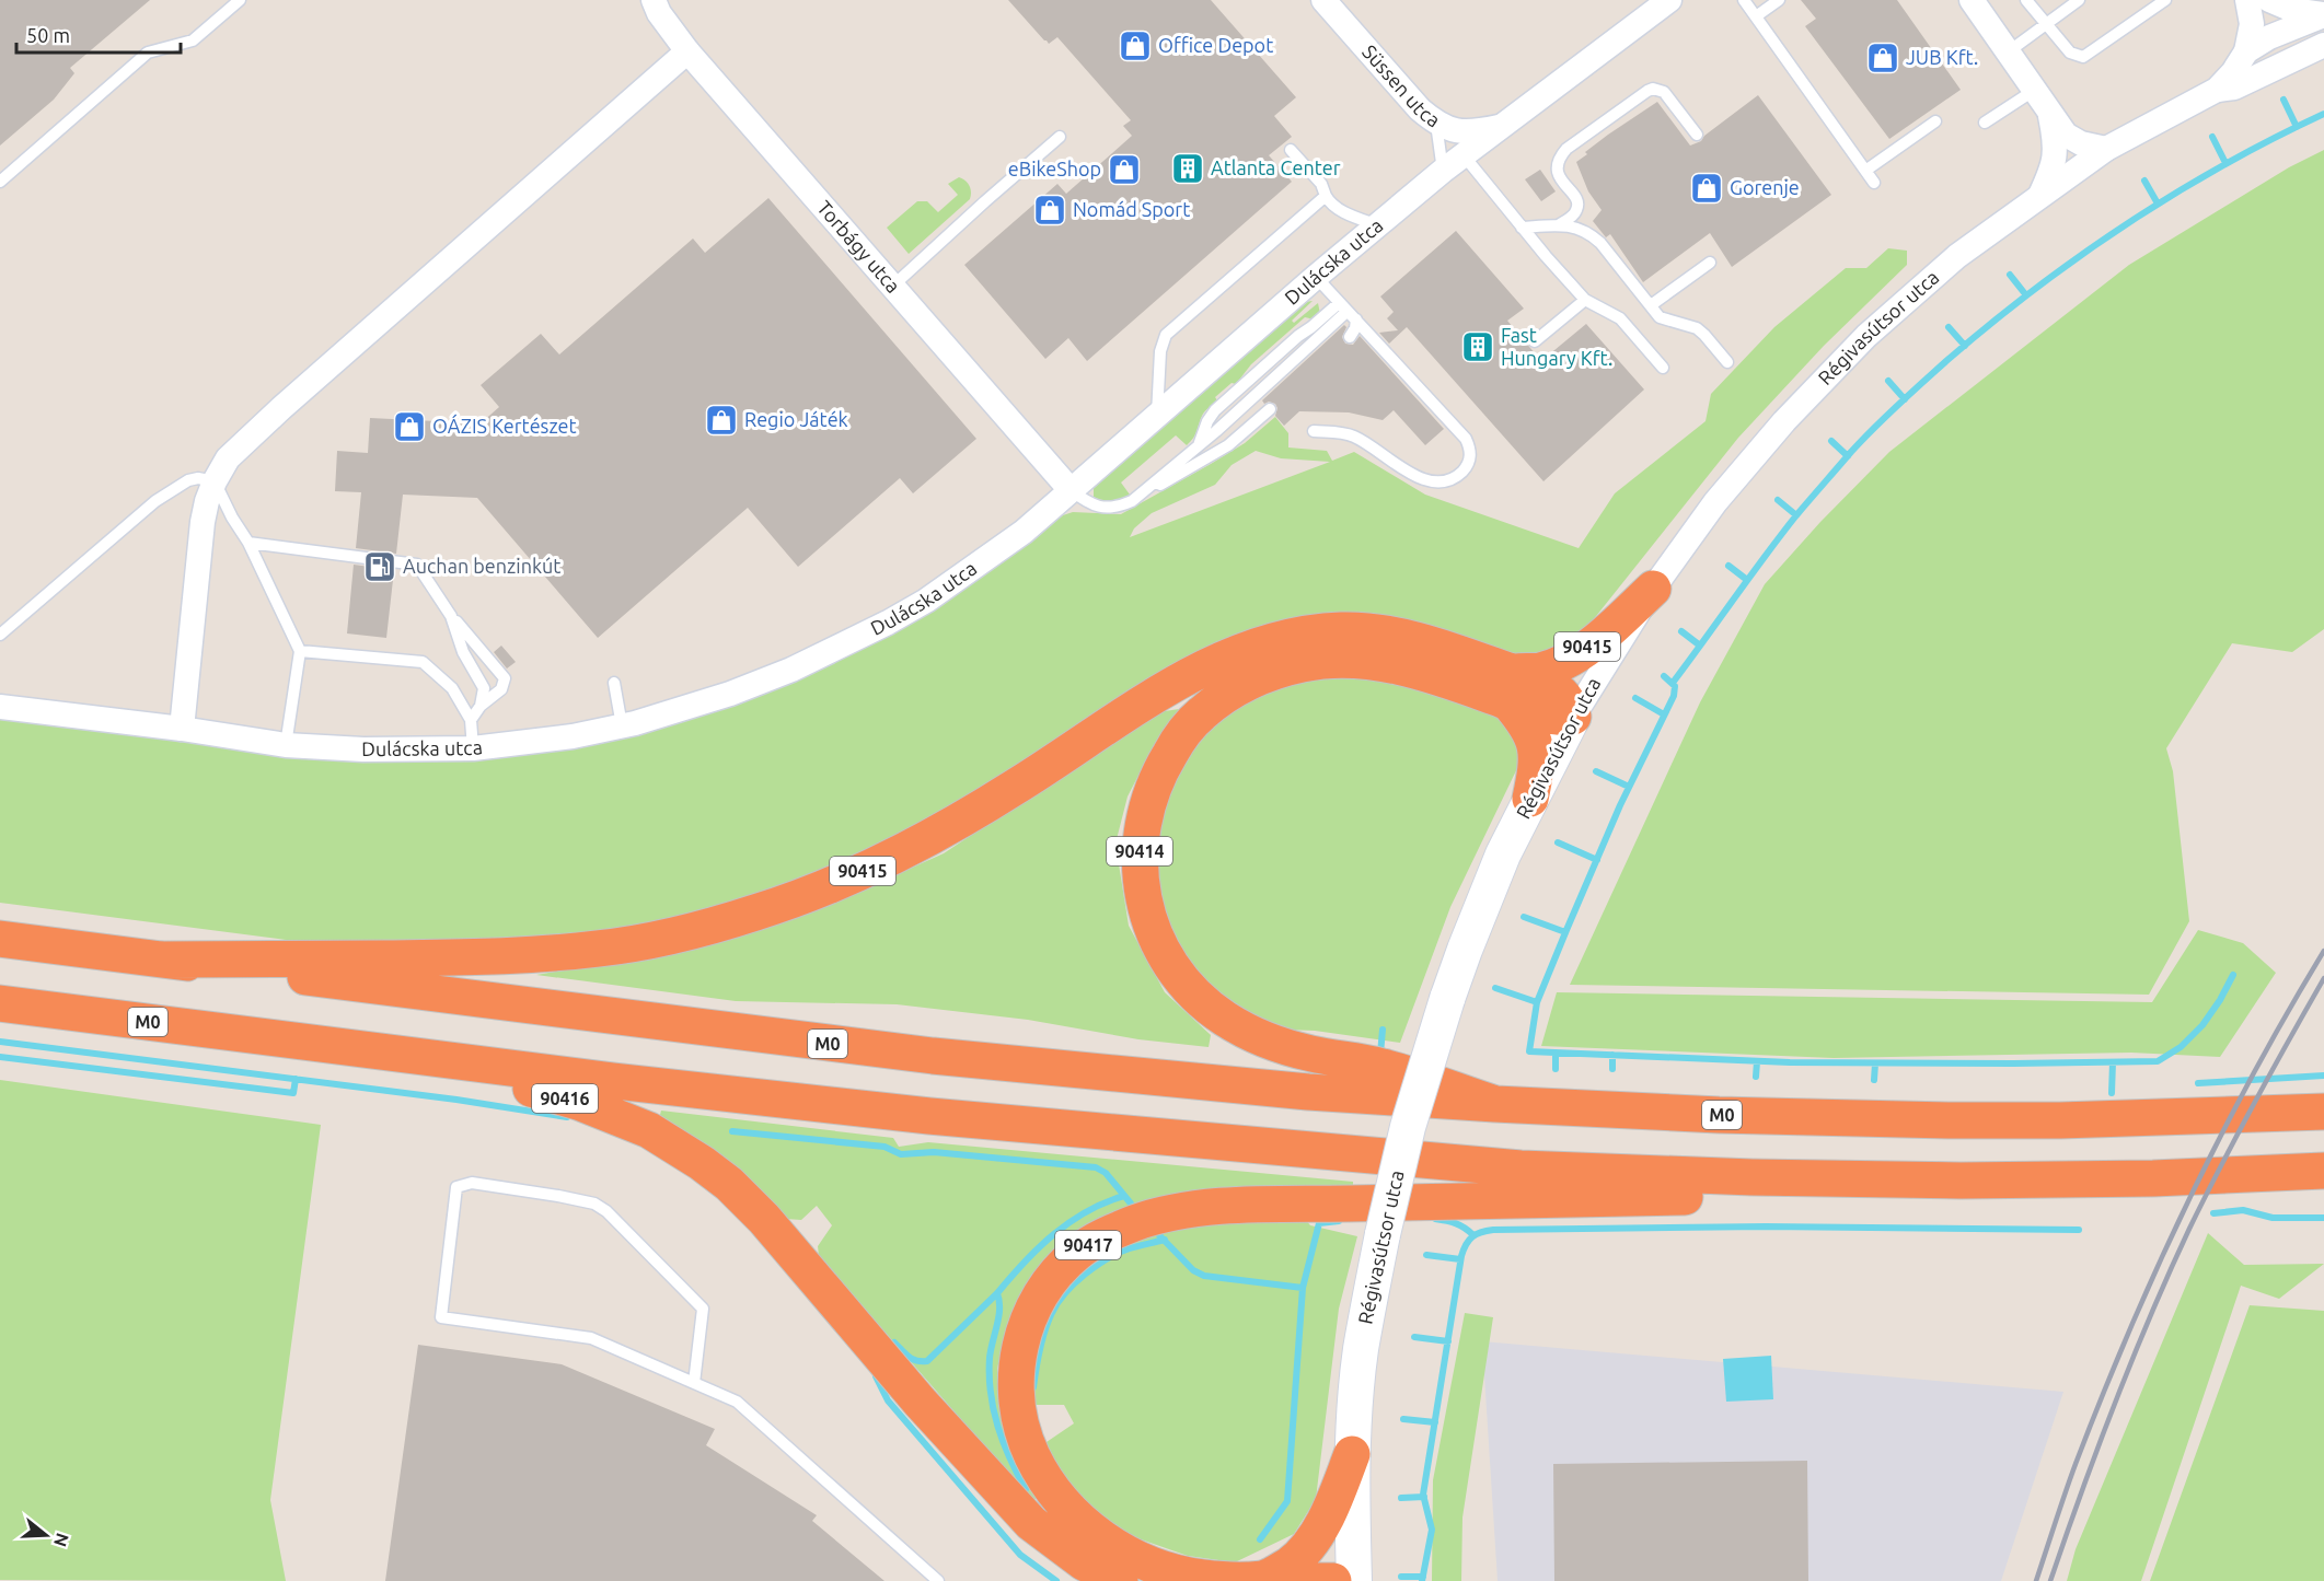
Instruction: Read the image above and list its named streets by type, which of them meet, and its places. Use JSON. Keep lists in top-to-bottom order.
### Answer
{
  "streets": {
    "highway": [
      "90415",
      "90414",
      "M0",
      "90416",
      "90417"
    ],
    "street": [
      "Süssen utca",
      "Torbágy utca",
      "Dulácska utca",
      "Régivasútsor utca"
    ]
  },
  "crossings": [
    ["Süssen utca", "Dulácska utca"],
    ["Torbágy utca", "Dulácska utca"],
    ["Régivasútsor utca", "90415"],
    ["90415", "90414"],
    ["90415", "M0"],
    ["90414", "M0"],
    ["M0", "90416"],
    ["M0", "90417"]
  ],
  "places": {
    "shop": [
      "Office Depot",
      "JUB Kft.",
      "eBikeShop",
      "Gorenje",
      "Nomád Sport",
      "Regio Játék",
      "OÁZIS Kertészet"
    ],
    "building": ["Atlanta Center", "Fast Hungary Kft."],
    "fuel station": ["Auchan benzinkút"]
  },
  "scale_bar": "50 m",
  "north": "right"
}
